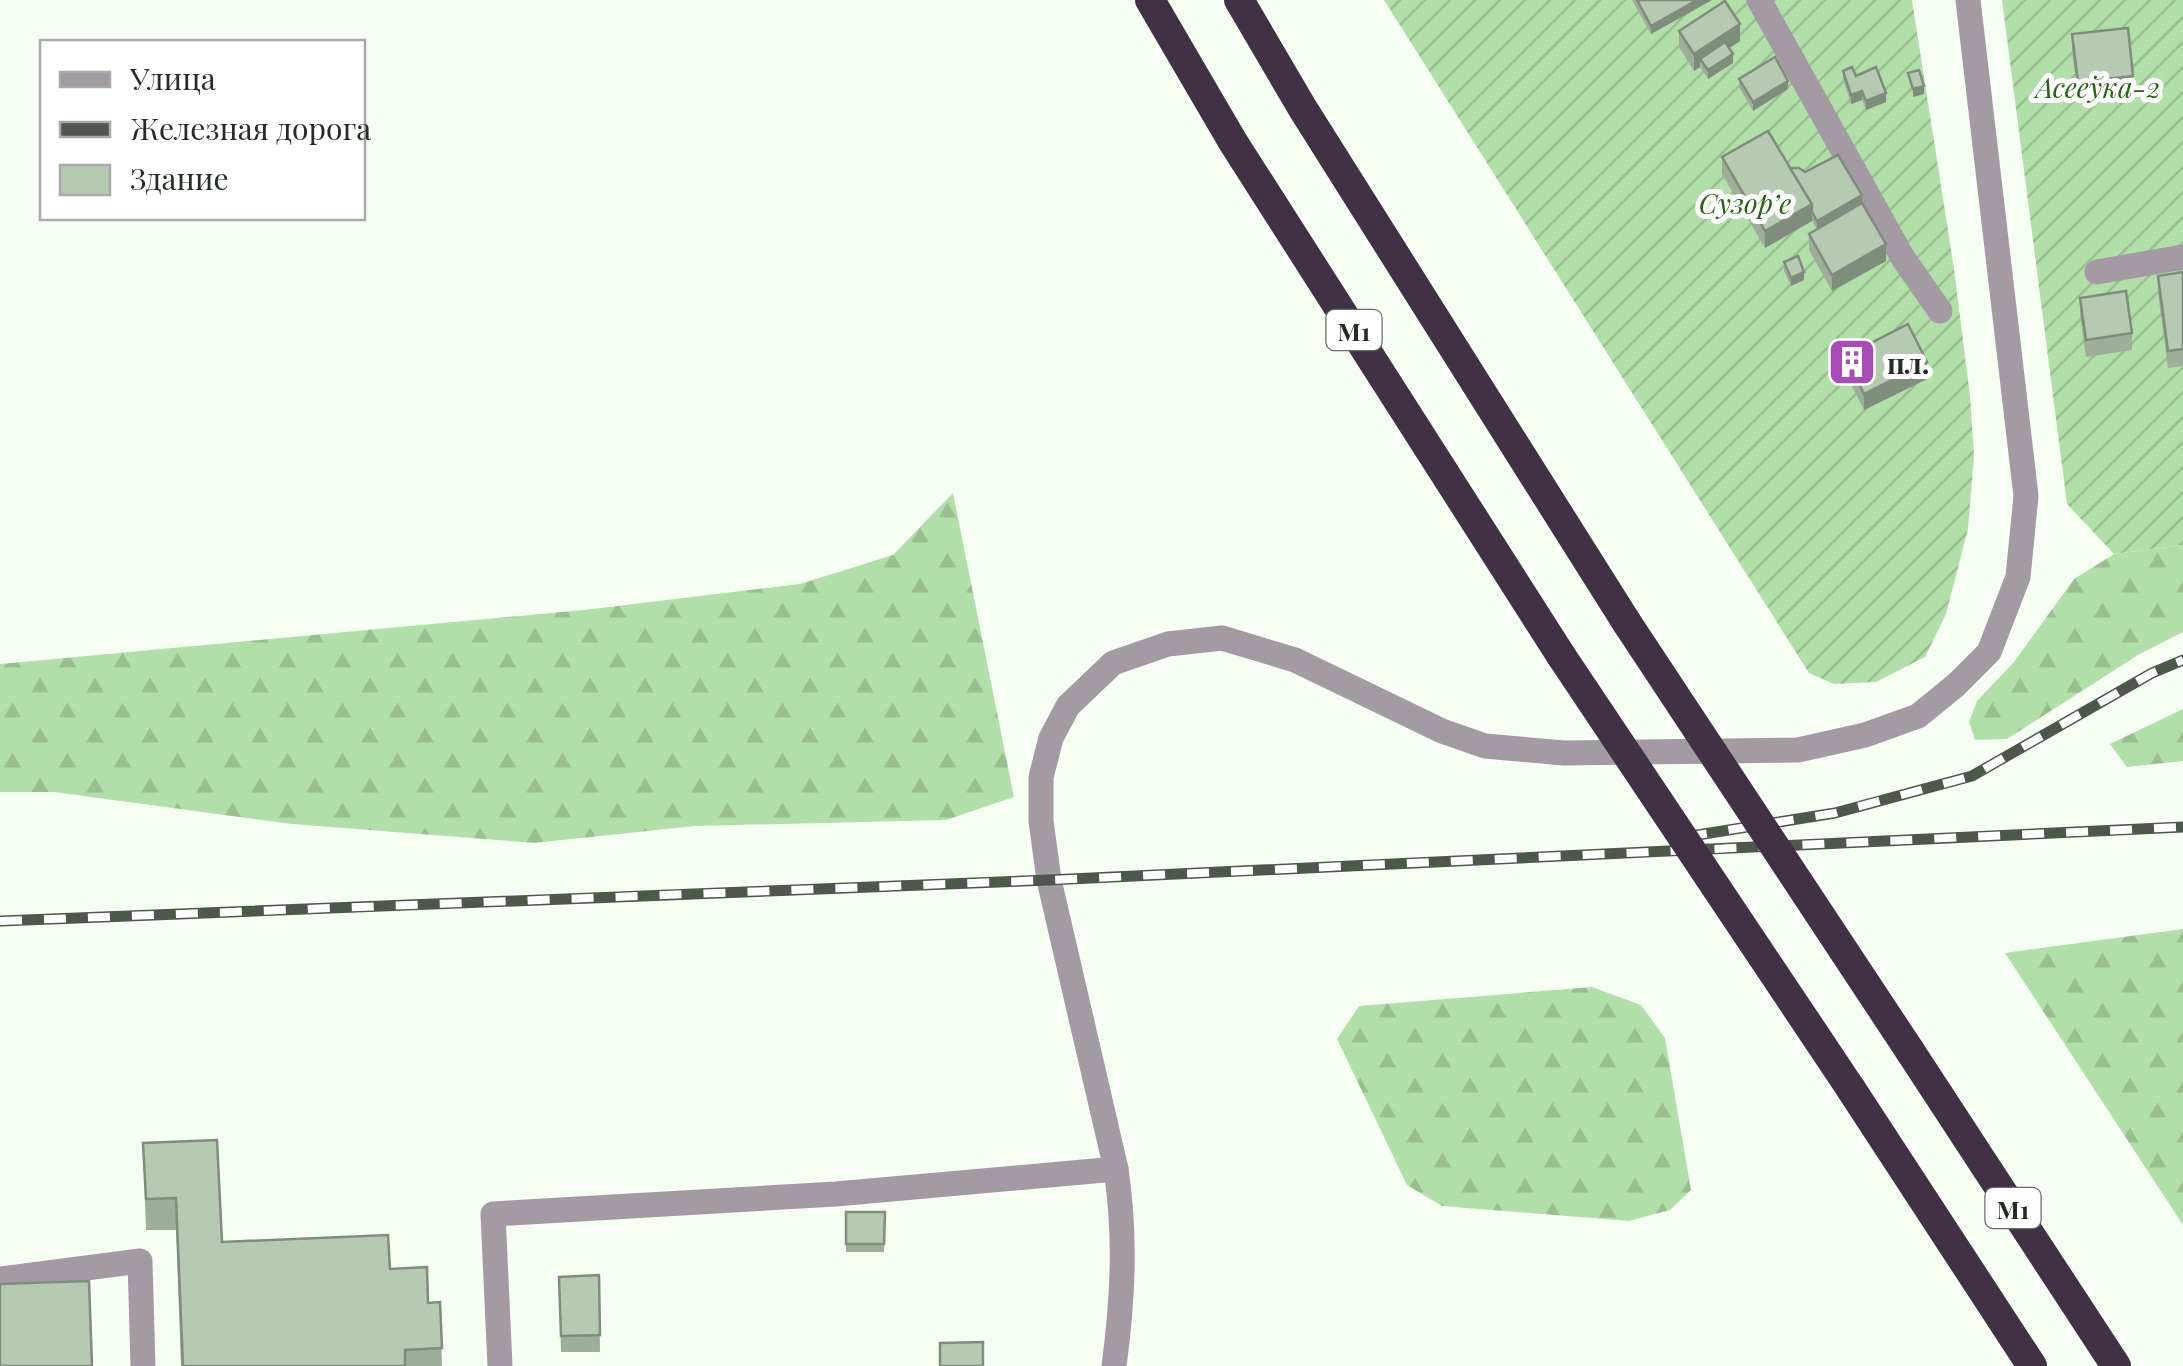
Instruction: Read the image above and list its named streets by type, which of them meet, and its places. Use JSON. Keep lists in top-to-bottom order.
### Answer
{
  "streets": {
    "highway": ["М1"]
  },
  "parks": ["Асееўка-2", "Сузорʼе"],
  "places": {
    "building": ["пл."]
  },
  "legend": ["Улица", "Железная дорога", "Здание"]
}
